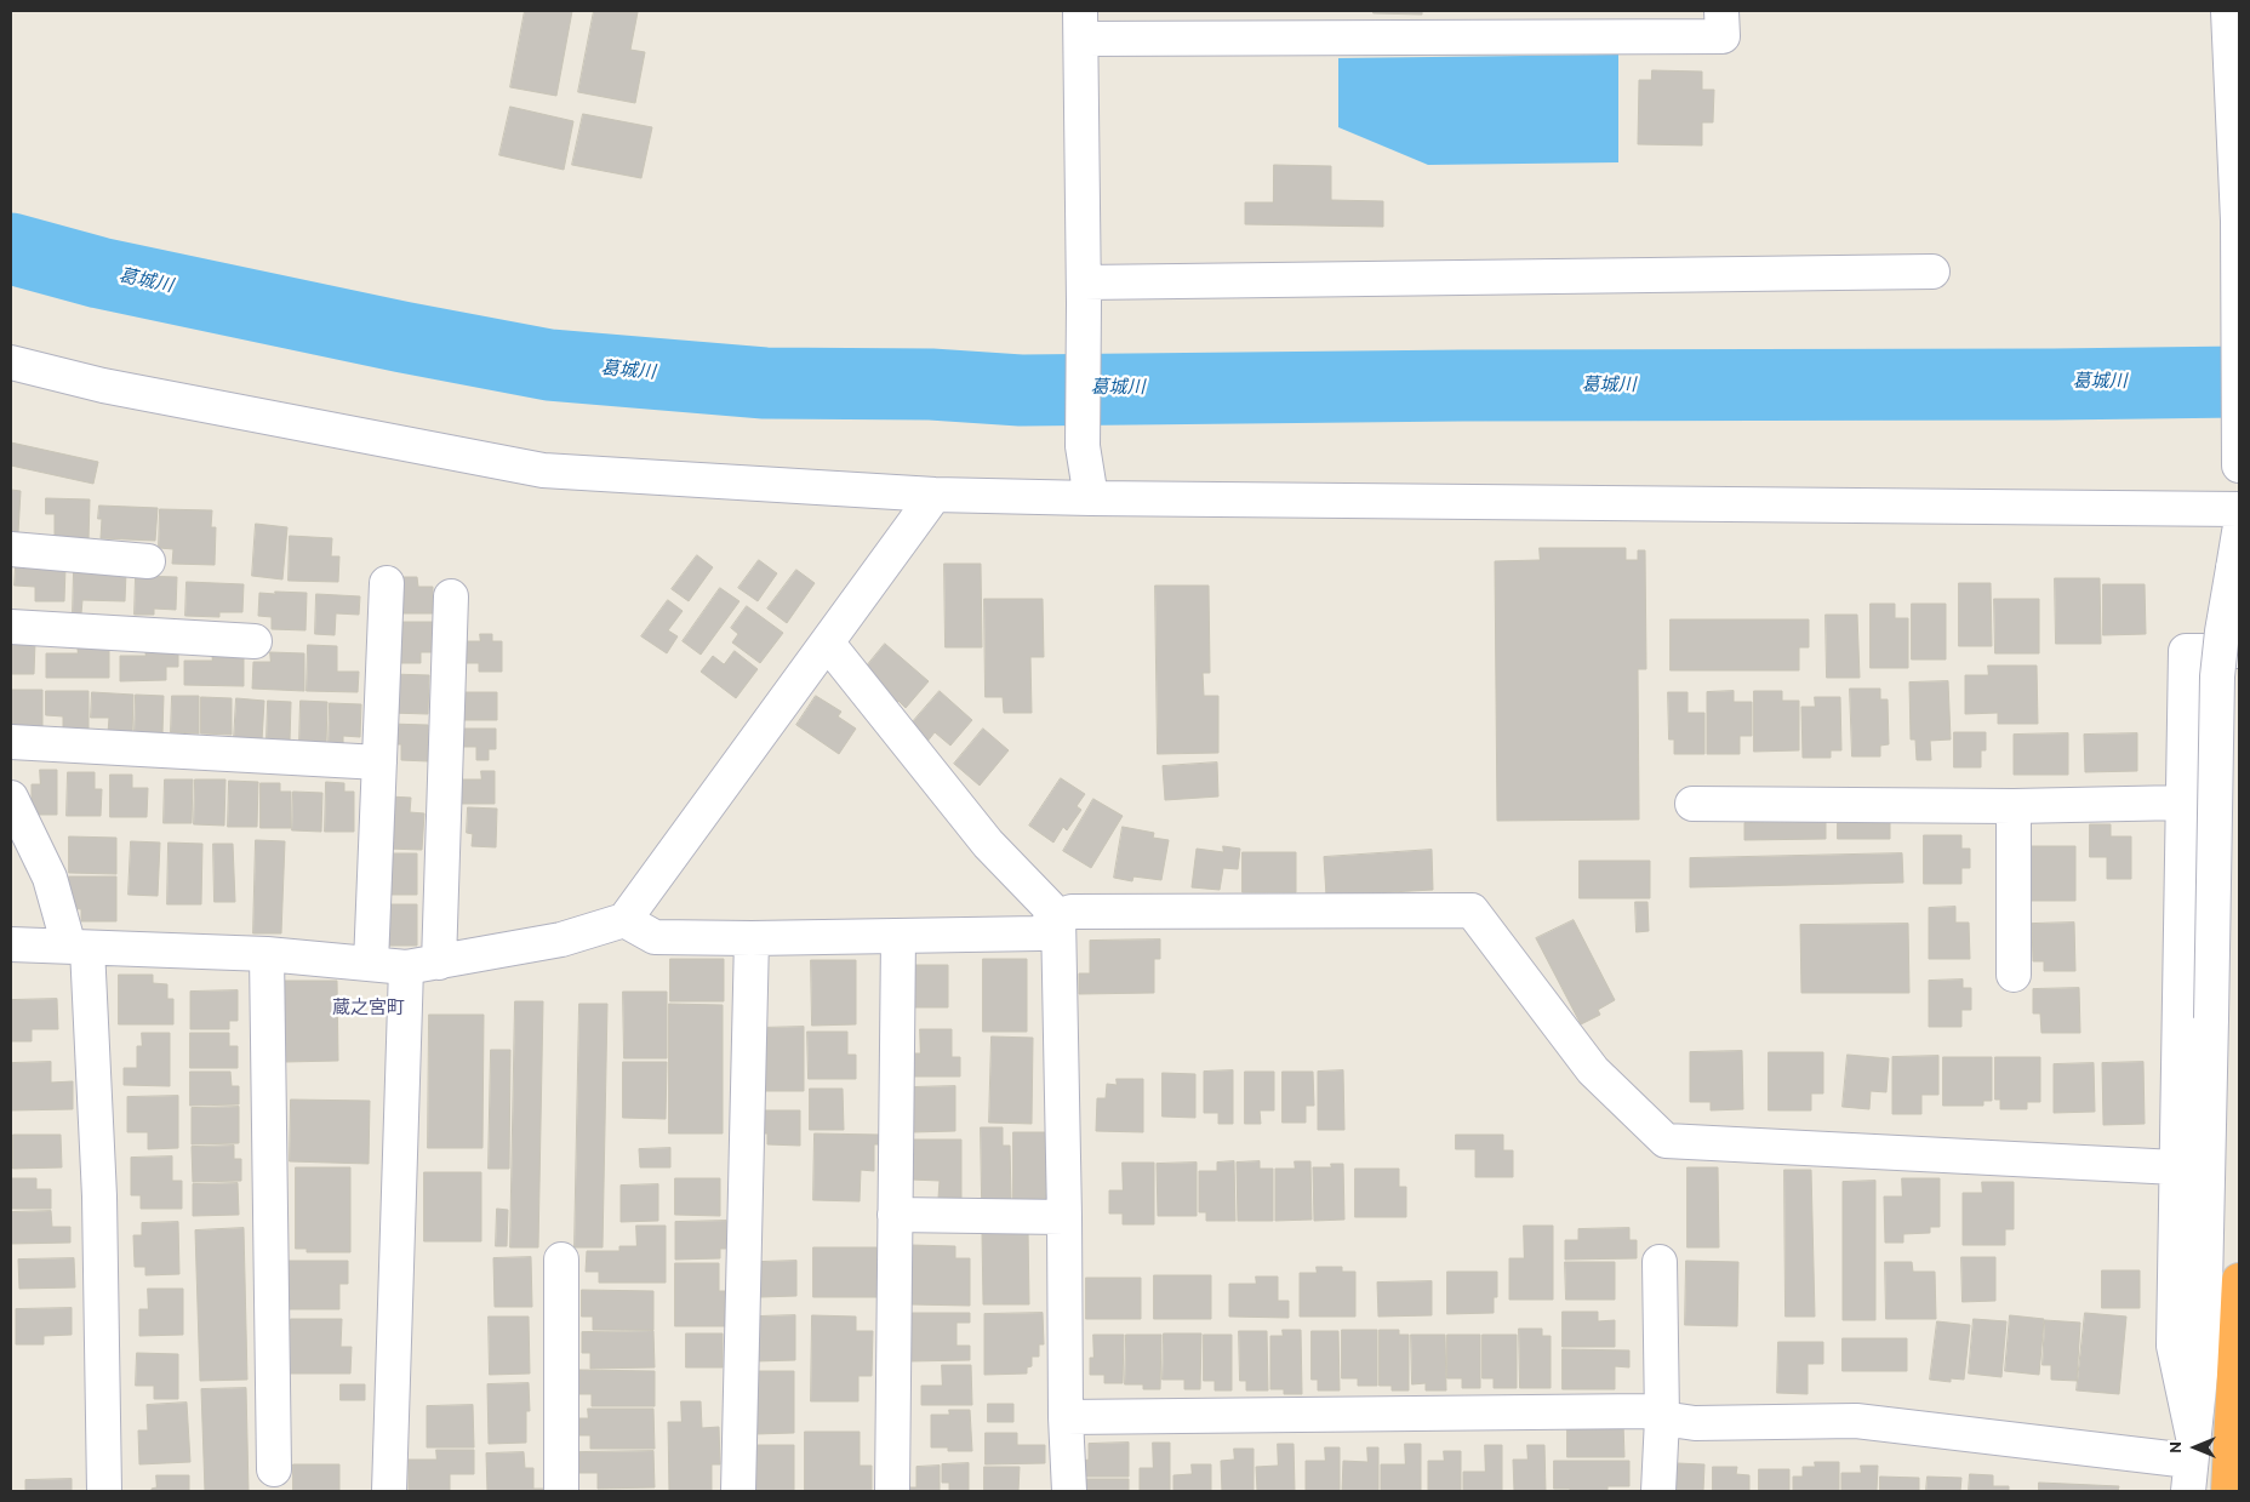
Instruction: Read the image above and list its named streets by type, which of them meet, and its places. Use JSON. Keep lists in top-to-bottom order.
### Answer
{
  "districts": ["蔵之宮町"],
  "water": ["葛城川"],
  "north": "left"
}
